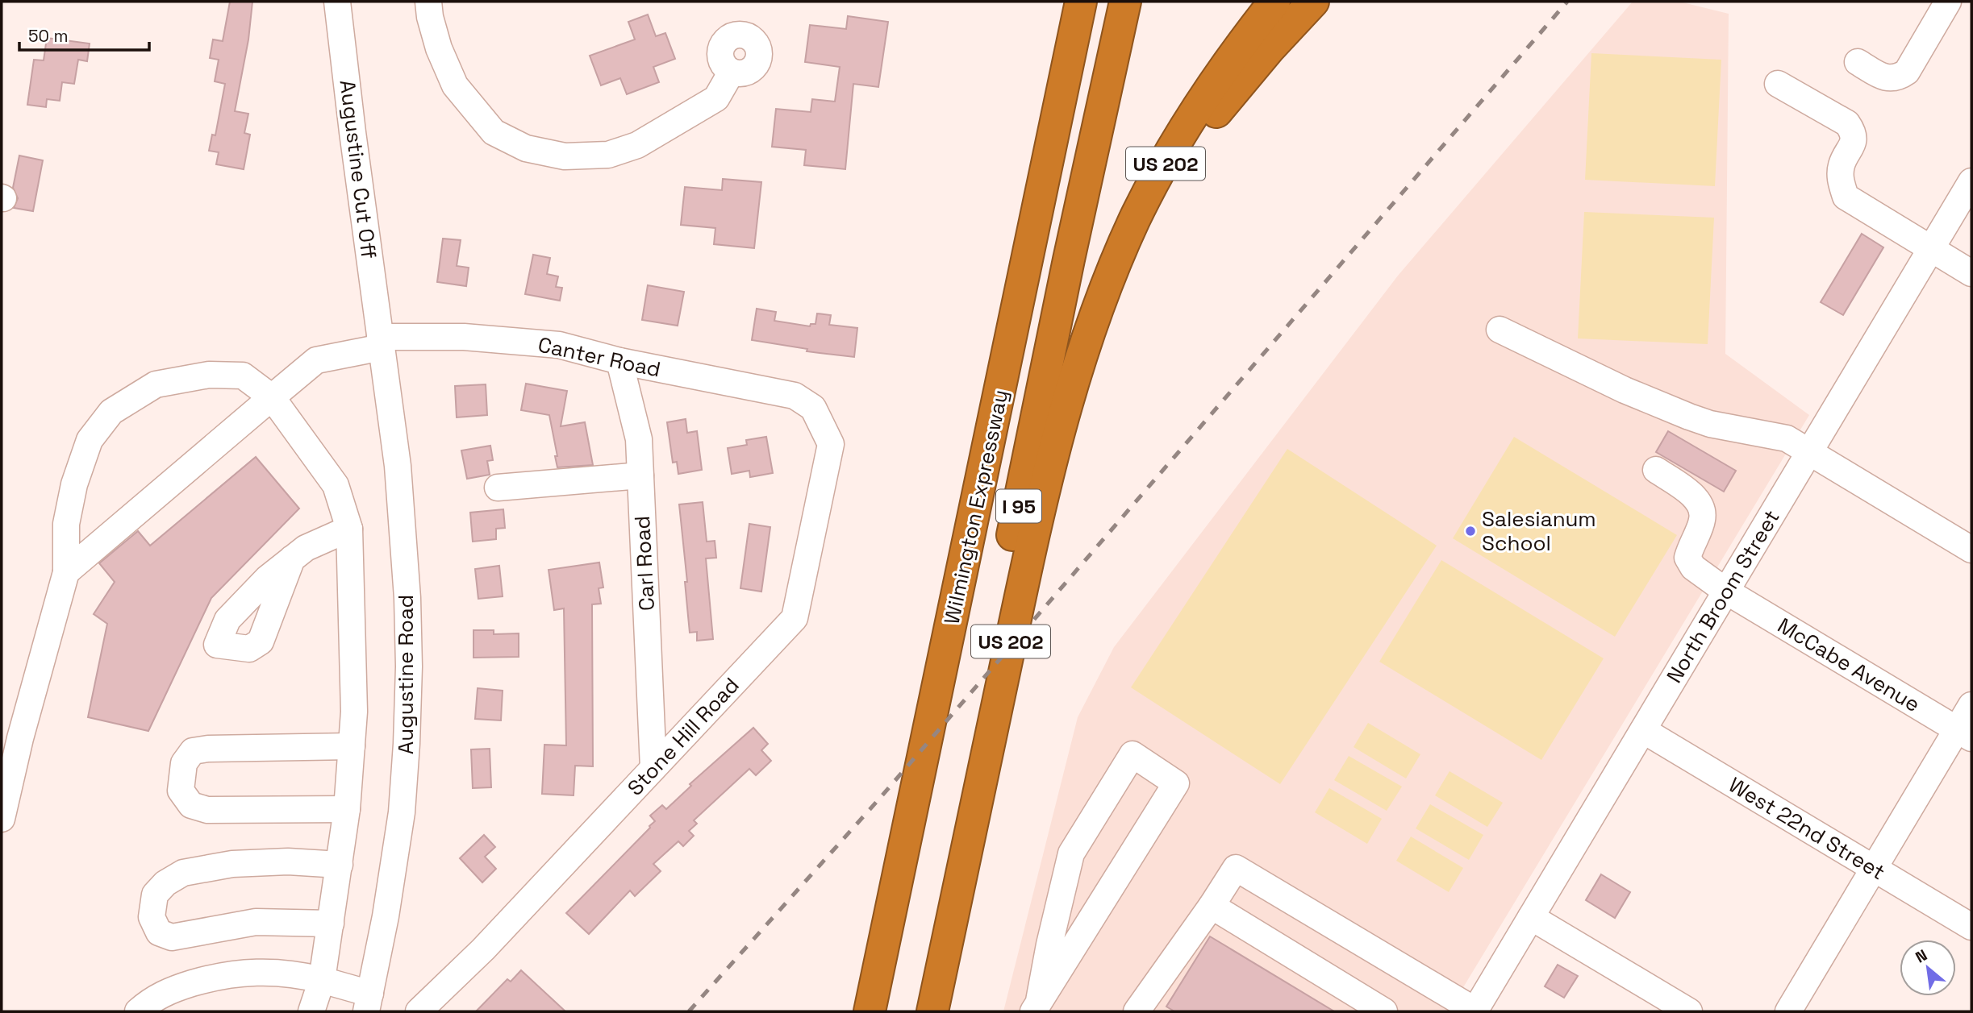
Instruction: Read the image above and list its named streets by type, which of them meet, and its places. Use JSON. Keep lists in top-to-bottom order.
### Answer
{
  "streets": {
    "highway": ["US 202", "I 95", "Wilmington Expressway"],
    "street": [
      "Augustine Cut Off",
      "Canter Road",
      "Carl Road",
      "North Broom Street",
      "McCabe Avenue",
      "Augustine Road",
      "Stone Hill Road",
      "West 22nd Street"
    ]
  },
  "crossings": [
    ["Augustine Cut Off", "Canter Road"],
    ["Augustine Cut Off", "Augustine Road"],
    ["Canter Road", "Carl Road"],
    ["Canter Road", "Augustine Road"],
    ["Canter Road", "Stone Hill Road"],
    ["Carl Road", "Stone Hill Road"],
    ["North Broom Street", "McCabe Avenue"],
    ["North Broom Street", "West 22nd Street"]
  ],
  "places": ["Salesianum School"],
  "scale_bar": "50 m",
  "north": "top left"
}
